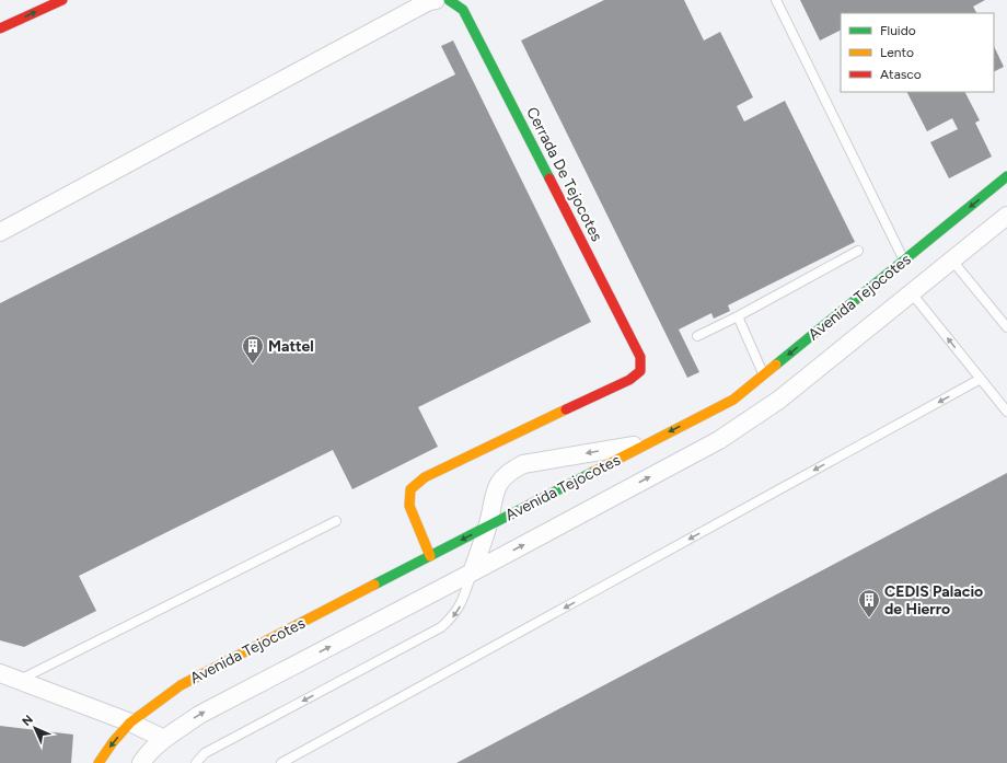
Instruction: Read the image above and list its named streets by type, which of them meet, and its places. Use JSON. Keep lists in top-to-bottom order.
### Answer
{
  "streets": {
    "main road": ["Cerrada De Tejocotes", "Avenida Tejocotes"]
  },
  "crossings": [
    ["Cerrada De Tejocotes", "Avenida Tejocotes"]
  ],
  "places": {
    "building": ["Mattel", "CEDIS Palacio de Hierro"]
  },
  "legend": ["Fluido", "Lento", "Atasco"],
  "north": "top left"
}
